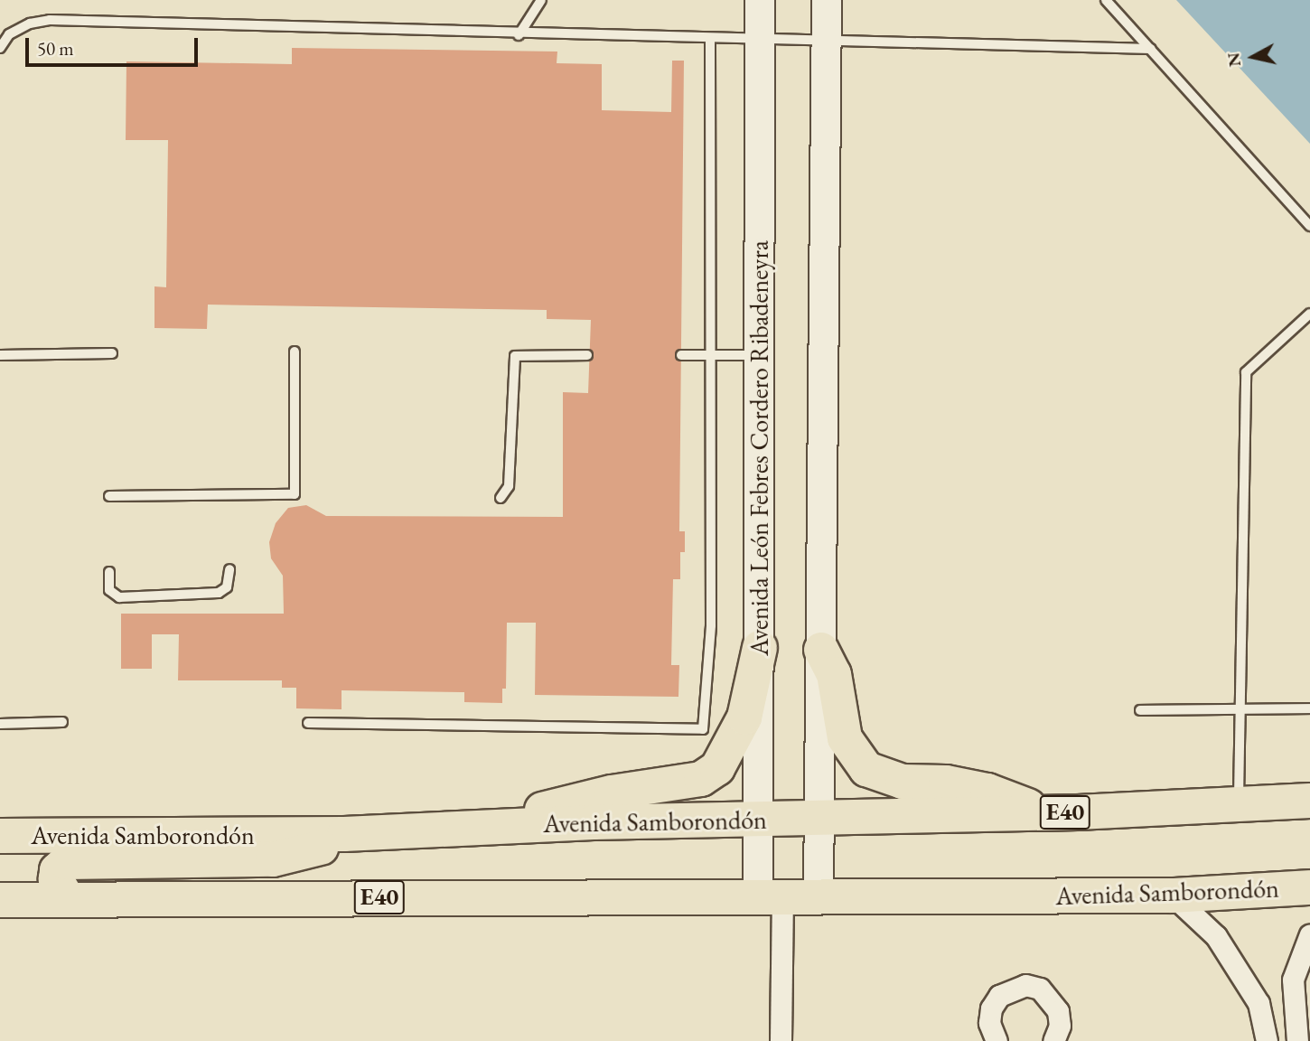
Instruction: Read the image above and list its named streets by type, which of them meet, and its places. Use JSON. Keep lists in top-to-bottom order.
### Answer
{
  "streets": {
    "highway": ["E40", "Avenida Samborondón"],
    "street": ["Avenida León Febres Cordero Ribadeneyra"]
  },
  "crossings": [
    ["Avenida León Febres Cordero Ribadeneyra", "Avenida Samborondón"]
  ],
  "scale_bar": "50 m",
  "north": "left"
}
